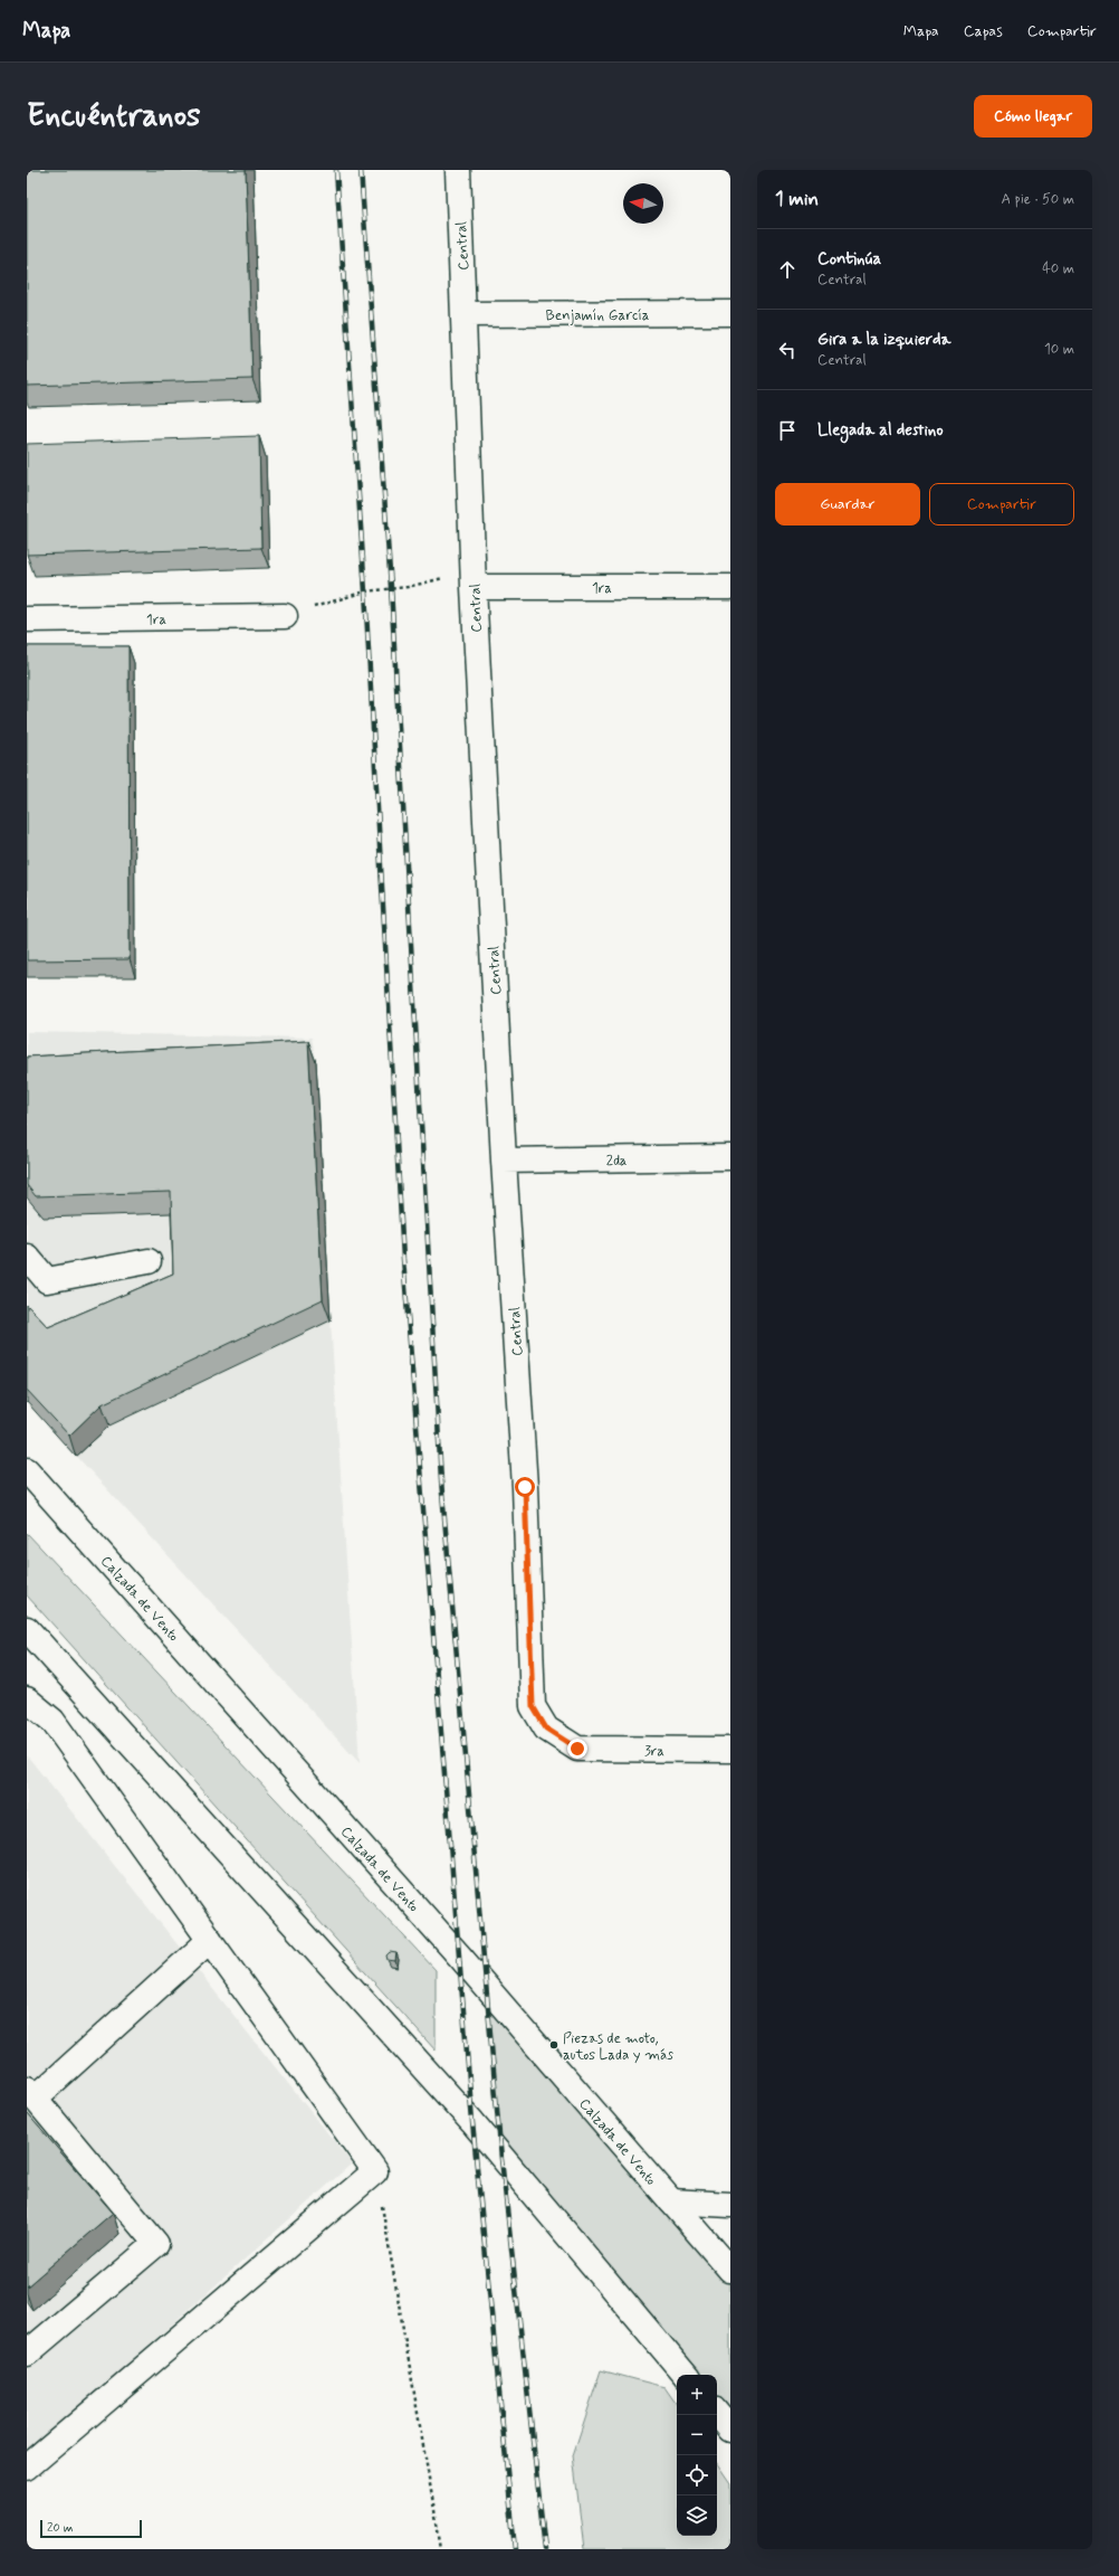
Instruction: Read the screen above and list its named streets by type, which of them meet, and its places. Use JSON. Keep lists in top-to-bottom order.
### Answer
{
  "streets": {
    "street": [
      "Central",
      "Benjamín García",
      "1ra",
      "2da",
      "Calzada de Vento",
      "3ra"
    ]
  },
  "crossings": [
    ["Central", "Benjamín García"],
    ["Central", "1ra"],
    ["Central", "2da"],
    ["Central", "3ra"]
  ],
  "places": ["Piezas de moto, autos Lada y más"],
  "scale_bar": "20 m",
  "north": "left",
  "page": {
    "header": "Mapa",
    "nav": ["Mapa", "Capas", "Compartir"],
    "buttons": [
      "Cómo llegar",
      ["Guardar", "Compartir"]
    ],
    "title": "Encuéntranos",
    "heading": ["1 min", "A pie · 50 m"],
    "list": [
      ["Continúa", "Central", "40 m"],
      ["Gira a la izquierda", "Central", "10 m"],
      "Llegada al destino"
    ],
    "map_buttons": ["+", "−"],
    "scale": "20 m"
  }
}
